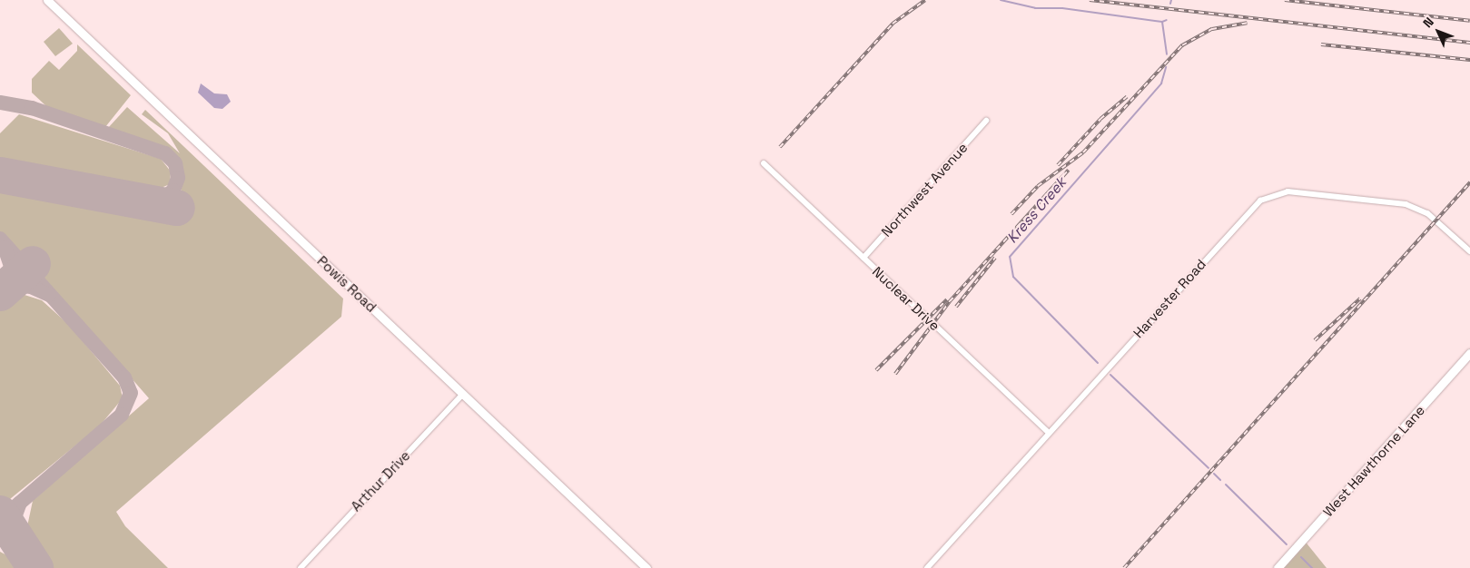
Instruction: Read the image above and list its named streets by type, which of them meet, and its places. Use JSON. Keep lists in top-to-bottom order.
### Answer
{
  "streets": {
    "street": [
      "Northwest Avenue",
      "Powis Road",
      "Nuclear Drive",
      "Harvester Road",
      "West Hawthorne Lane",
      "Arthur Drive"
    ]
  },
  "crossings": [
    ["Northwest Avenue", "Nuclear Drive"],
    ["Powis Road", "Arthur Drive"],
    ["Nuclear Drive", "Harvester Road"]
  ],
  "water": ["Kress Creek"],
  "north": "top left"
}
